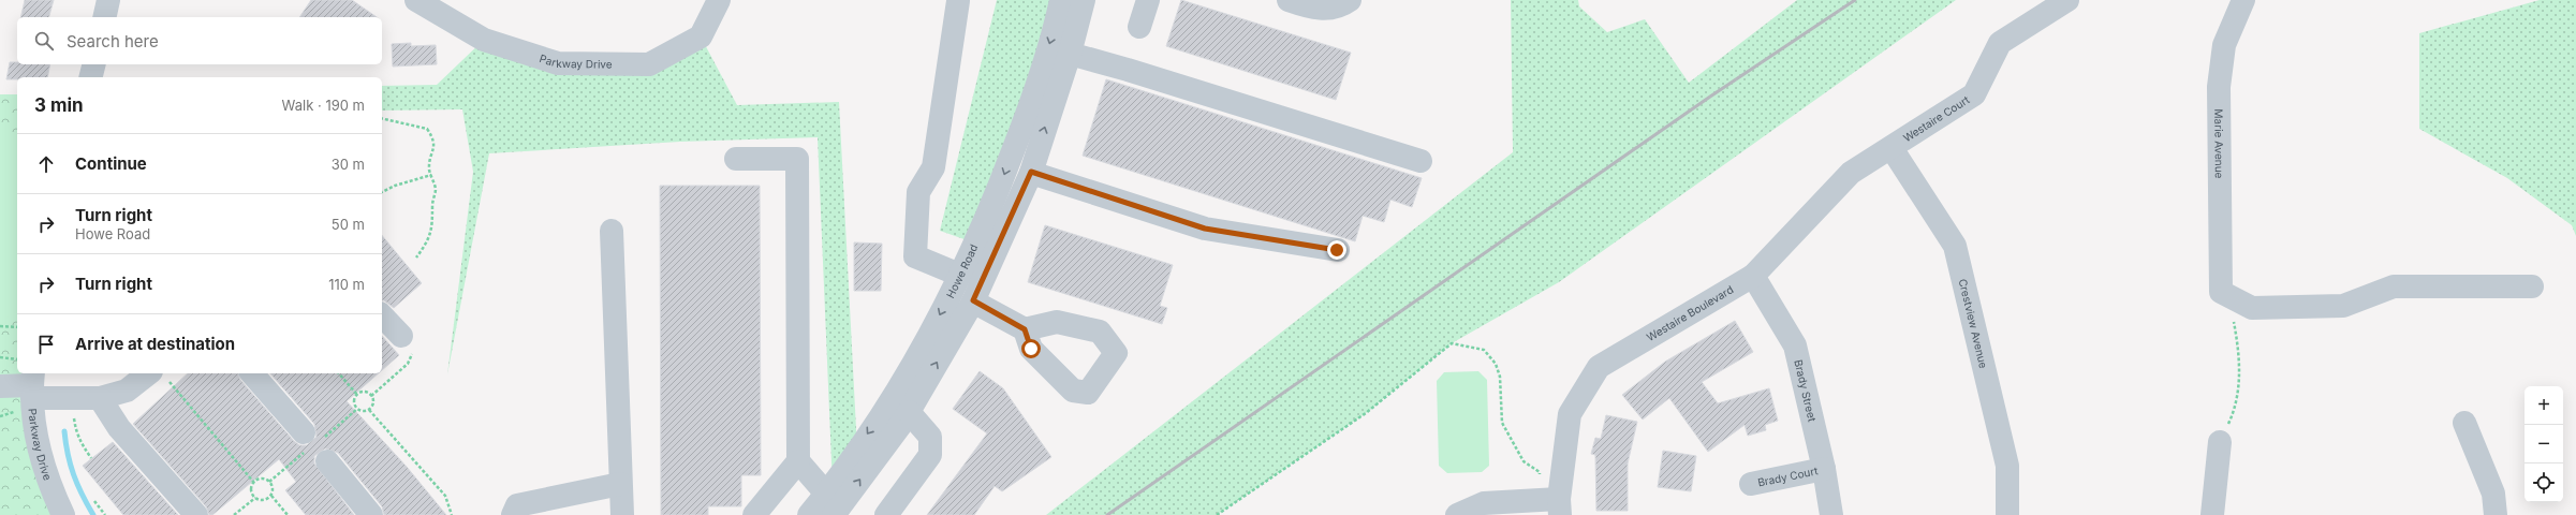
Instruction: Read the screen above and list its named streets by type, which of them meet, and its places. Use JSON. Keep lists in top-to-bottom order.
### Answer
{
  "streets": {
    "street": [
      "Parkway Drive",
      "Westaire Court",
      "Marie Avenue",
      "Howe Road",
      "Westaire Boulevard",
      "Crestview Avenue",
      "Brady Street",
      "Brady Court"
    ]
  },
  "crossings": [
    ["Westaire Court", "Westaire Boulevard"],
    ["Westaire Court", "Crestview Avenue"],
    ["Westaire Boulevard", "Crestview Avenue"],
    ["Westaire Boulevard", "Brady Street"],
    ["Brady Street", "Brady Court"]
  ],
  "page": {
    "search": "Search here",
    "heading": ["3 min", "Walk · 190 m"],
    "list": [
      ["Continue", "30 m"],
      ["Turn right", "Howe Road", "50 m"],
      ["Turn right", "110 m"],
      "Arrive at destination"
    ],
    "map_buttons": ["+", "−"]
  }
}
